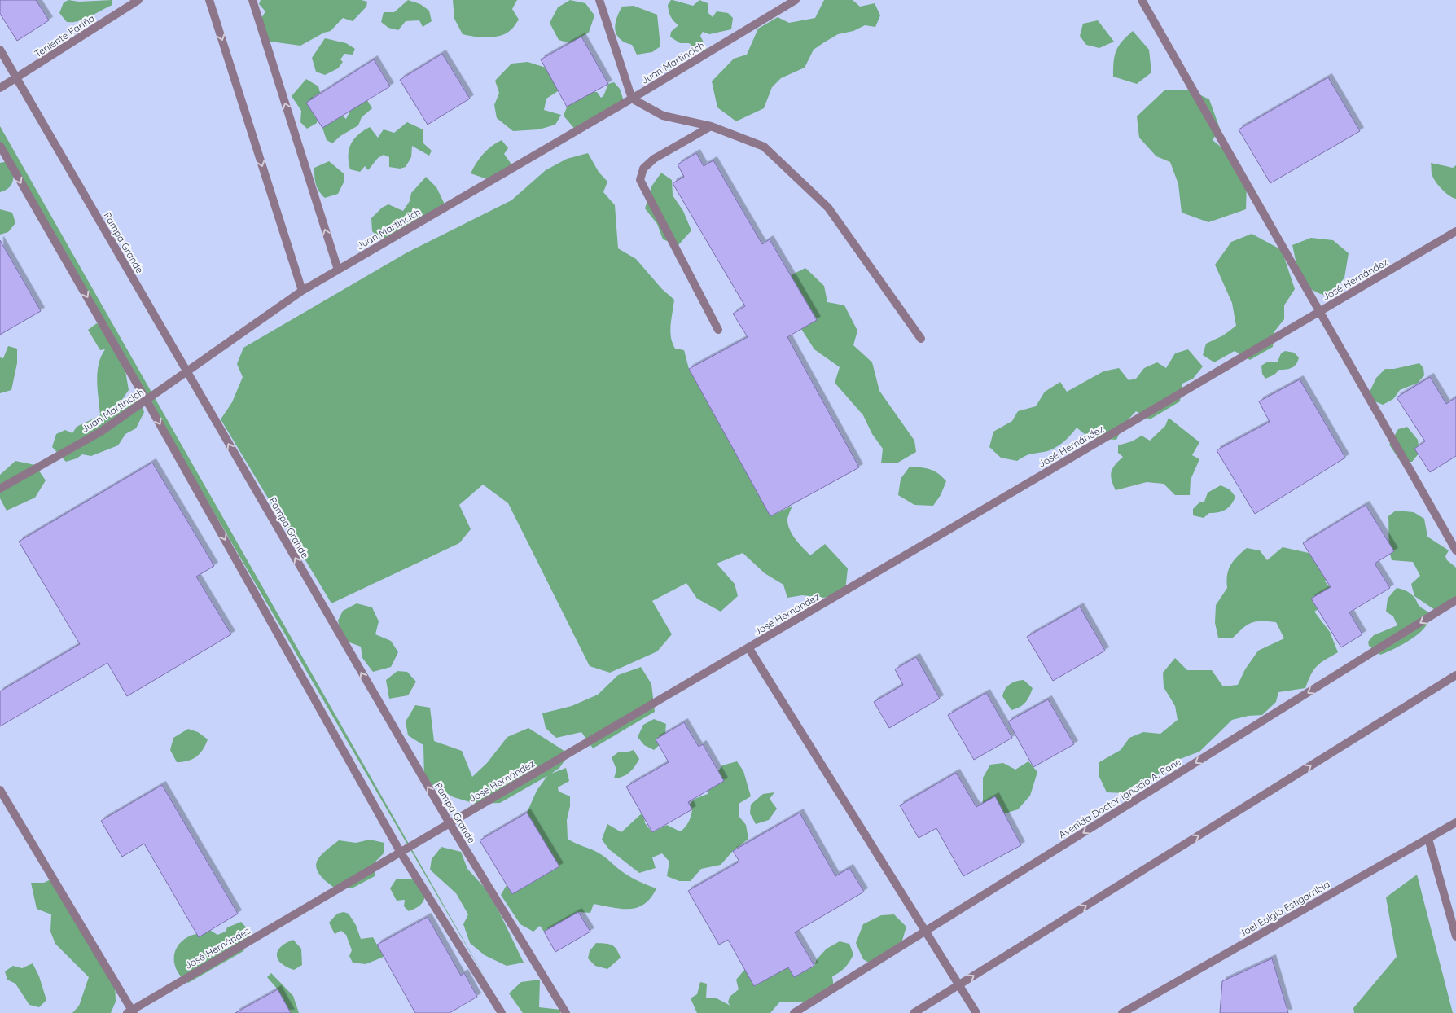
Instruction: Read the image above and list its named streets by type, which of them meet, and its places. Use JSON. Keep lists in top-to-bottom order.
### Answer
{
  "streets": {
    "street": [
      "Teniente Fariña",
      "Juan Martincich",
      "Pampa Grande",
      "José Hernández",
      "Avenida Doctor Ignacio A. Pane",
      "Joel Eulgio Estigarribia"
    ]
  },
  "crossings": [
    ["Teniente Fariña", "Pampa Grande"],
    ["Juan Martincich", "Pampa Grande"],
    ["Pampa Grande", "José Hernández"]
  ]
}
